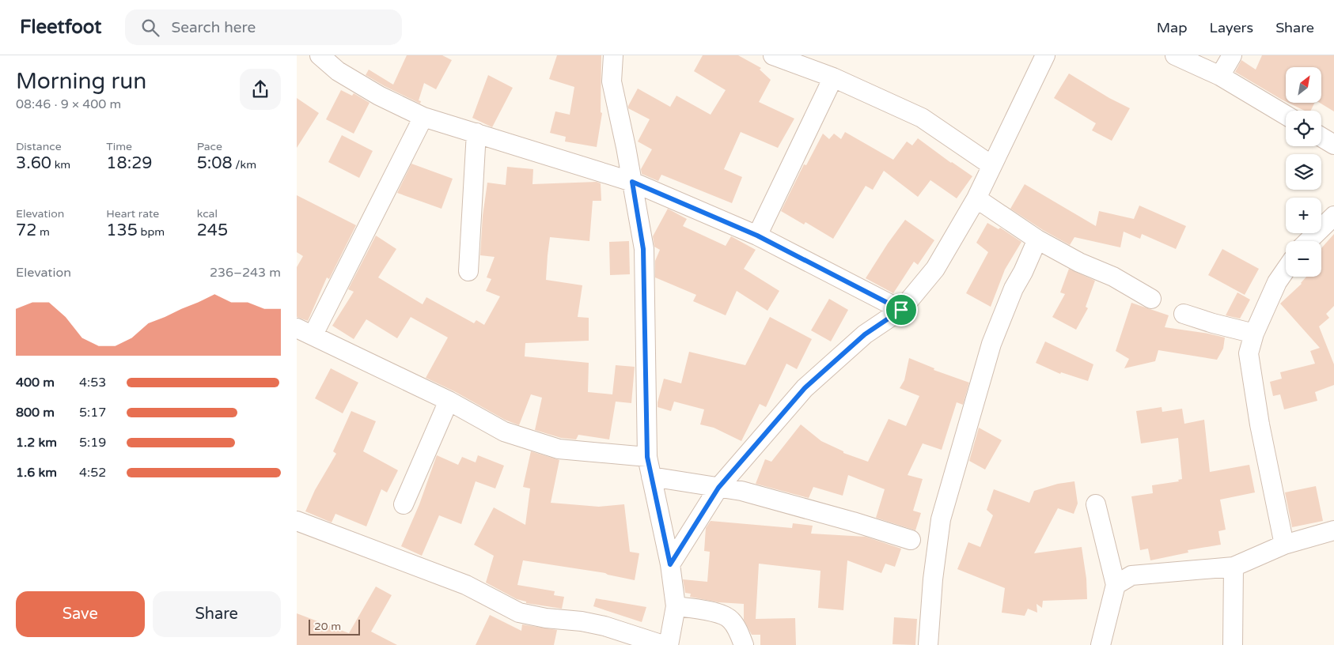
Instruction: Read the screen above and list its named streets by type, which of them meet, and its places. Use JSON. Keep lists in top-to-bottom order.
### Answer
{
  "scale_bar": "20 m",
  "north": "top right",
  "page": {
    "header": "Fleetfoot",
    "search": "Search here",
    "nav": ["Map", "Layers", "Share"],
    "heading": ["Morning run", "08:46 · 9 × 400 m"],
    "map_buttons": ["+", "−"],
    "stats": [
      ["Distance", "3.60 km"],
      ["Time", "18:29"],
      ["Pace", "5:08 /km"],
      ["Elevation", "72 m"],
      ["Heart rate", "135 bpm"],
      ["kcal", "245"]
    ],
    "chart": ["Elevation", "236–243 m"],
    "list": [
      {
        "name": "400 m",
        "note": "4:53"
      },
      {
        "name": "800 m",
        "note": "5:17"
      },
      {
        "name": "1.2 km",
        "note": "5:19"
      },
      {
        "name": "1.6 km",
        "note": "4:52"
      }
    ],
    "buttons": ["Save", "Share"],
    "scale": "20 m"
  }
}
